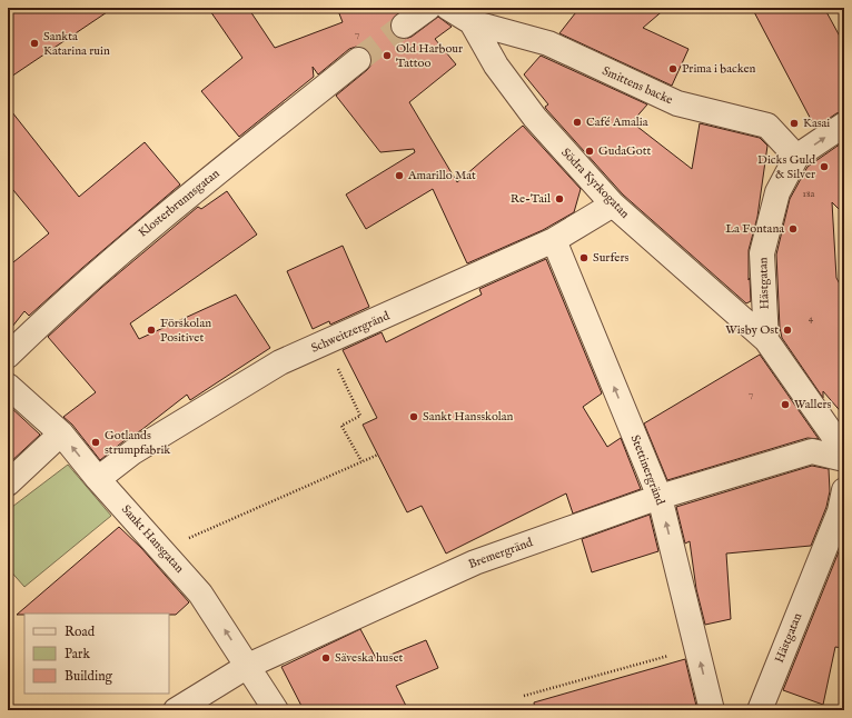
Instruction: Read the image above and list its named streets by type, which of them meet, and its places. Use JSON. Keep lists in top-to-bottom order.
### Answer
{
  "streets": {
    "street": [
      "Smittens backe",
      "Södra Kyrkogatan",
      "Klosterbrunnsgatan",
      "Hästgatan",
      "Schweitzergränd",
      "Stettinergränd",
      "Sankt Hansgatan",
      "Bremergränd"
    ]
  },
  "crossings": [
    ["Smittens backe", "Södra Kyrkogatan"],
    ["Smittens backe", "Hästgatan"],
    ["Södra Kyrkogatan", "Hästgatan"],
    ["Södra Kyrkogatan", "Schweitzergränd"],
    ["Schweitzergränd", "Stettinergränd"],
    ["Schweitzergränd", "Sankt Hansgatan"],
    ["Stettinergränd", "Bremergränd"],
    ["Sankt Hansgatan", "Bremergränd"]
  ],
  "one_way": ["Stettinergränd", "Sankt Hansgatan"],
  "places": [
    "Sankta Katarina ruin",
    "Old Harbour Tattoo",
    "Prima i backen",
    "Café Amalia",
    "Kasai",
    "GudaGott",
    "Dicks Guld & Silver",
    "Amarillo Mat",
    "Re-Tail",
    "La Fontana",
    "Surfers",
    "Förskolan Positivet",
    "Wisby Ost",
    "Wallers",
    "Sankt Hansskolan",
    "Gotlands strumpfabrik",
    "Säveska huset"
  ],
  "house_numbers": [
    "7",
    "18a",
    "4",
    "7"
  ],
  "legend": ["Road", "Park", "Building"]
}
